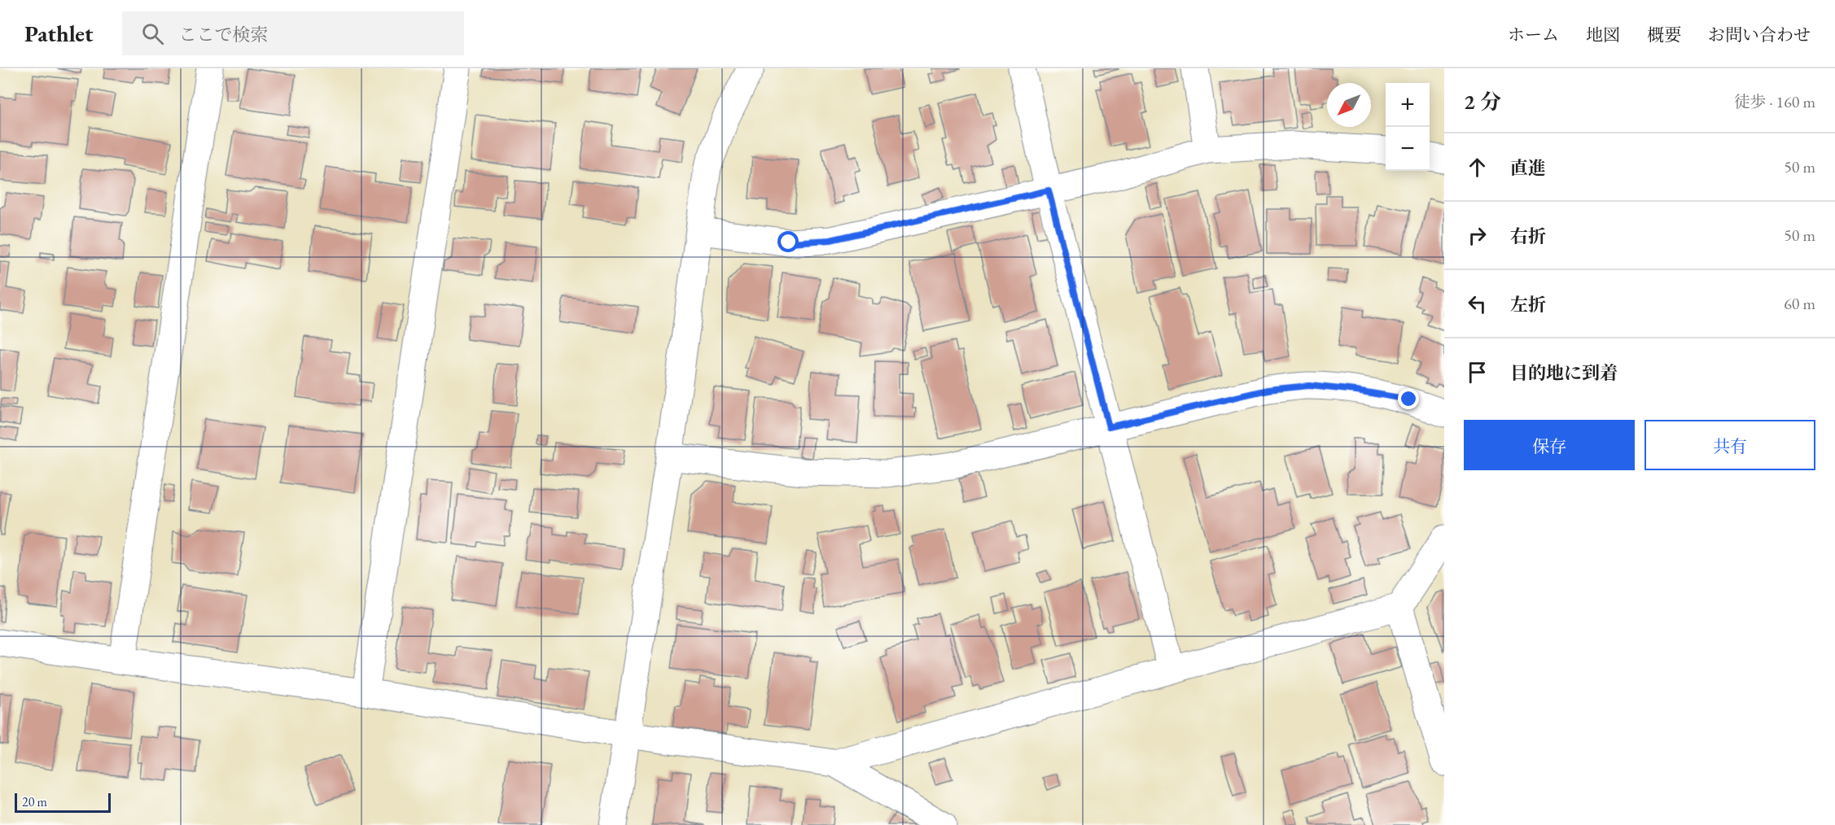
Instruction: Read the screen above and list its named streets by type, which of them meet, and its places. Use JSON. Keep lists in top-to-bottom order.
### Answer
{
  "scale_bar": "20 m",
  "north": "bottom left",
  "page": {
    "header": "Pathlet",
    "search": "ここで検索",
    "nav": [
      "ホーム",
      "地図",
      "概要",
      "お問い合わせ"
    ],
    "heading": ["2 分", "徒歩 · 160 m"],
    "map_buttons": ["+", "−"],
    "list": [
      ["直進", "50 m"],
      ["右折", "50 m"],
      ["左折", "60 m"],
      "目的地に到着"
    ],
    "buttons": ["保存", "共有"],
    "scale": "20 m"
  }
}
